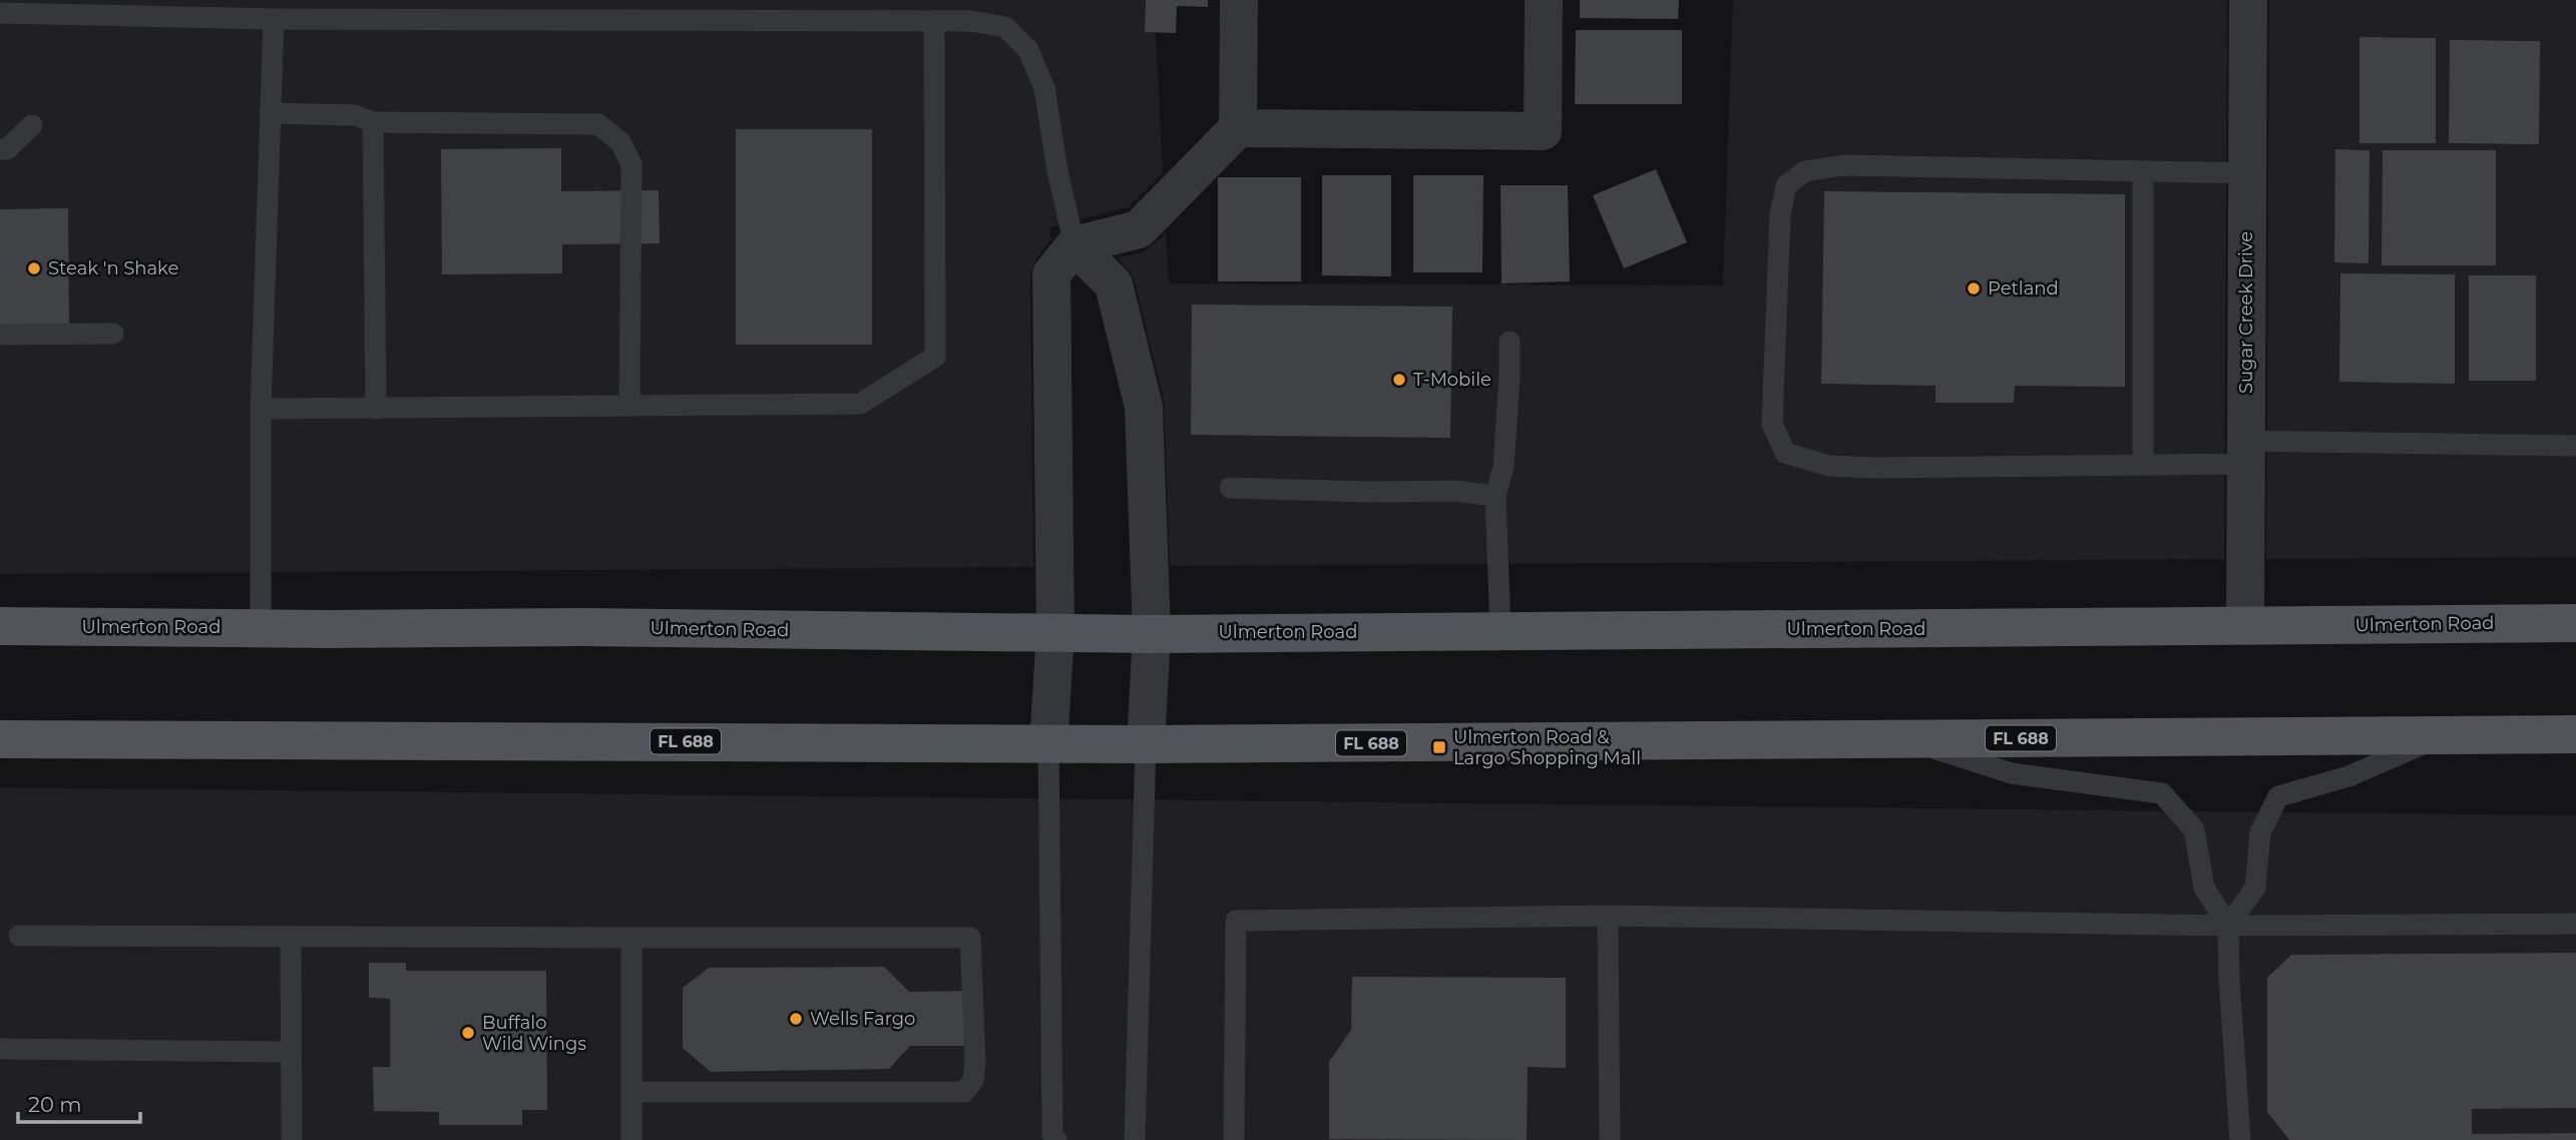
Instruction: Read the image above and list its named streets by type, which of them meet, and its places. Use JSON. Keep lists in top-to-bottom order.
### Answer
{
  "streets": {
    "main road": ["Ulmerton Road", "FL 688"],
    "street": ["Sugar Creek Drive"]
  },
  "crossings": [
    ["Sugar Creek Drive", "Ulmerton Road"]
  ],
  "places": {
    "other": [
      "Steak 'n Shake",
      "Petland",
      "T-Mobile",
      "Wells Fargo",
      "Buffalo Wild Wings"
    ],
    "transit": ["Ulmerton Road & Largo Shopping Mall"]
  },
  "scale_bar": "20 m"
}
